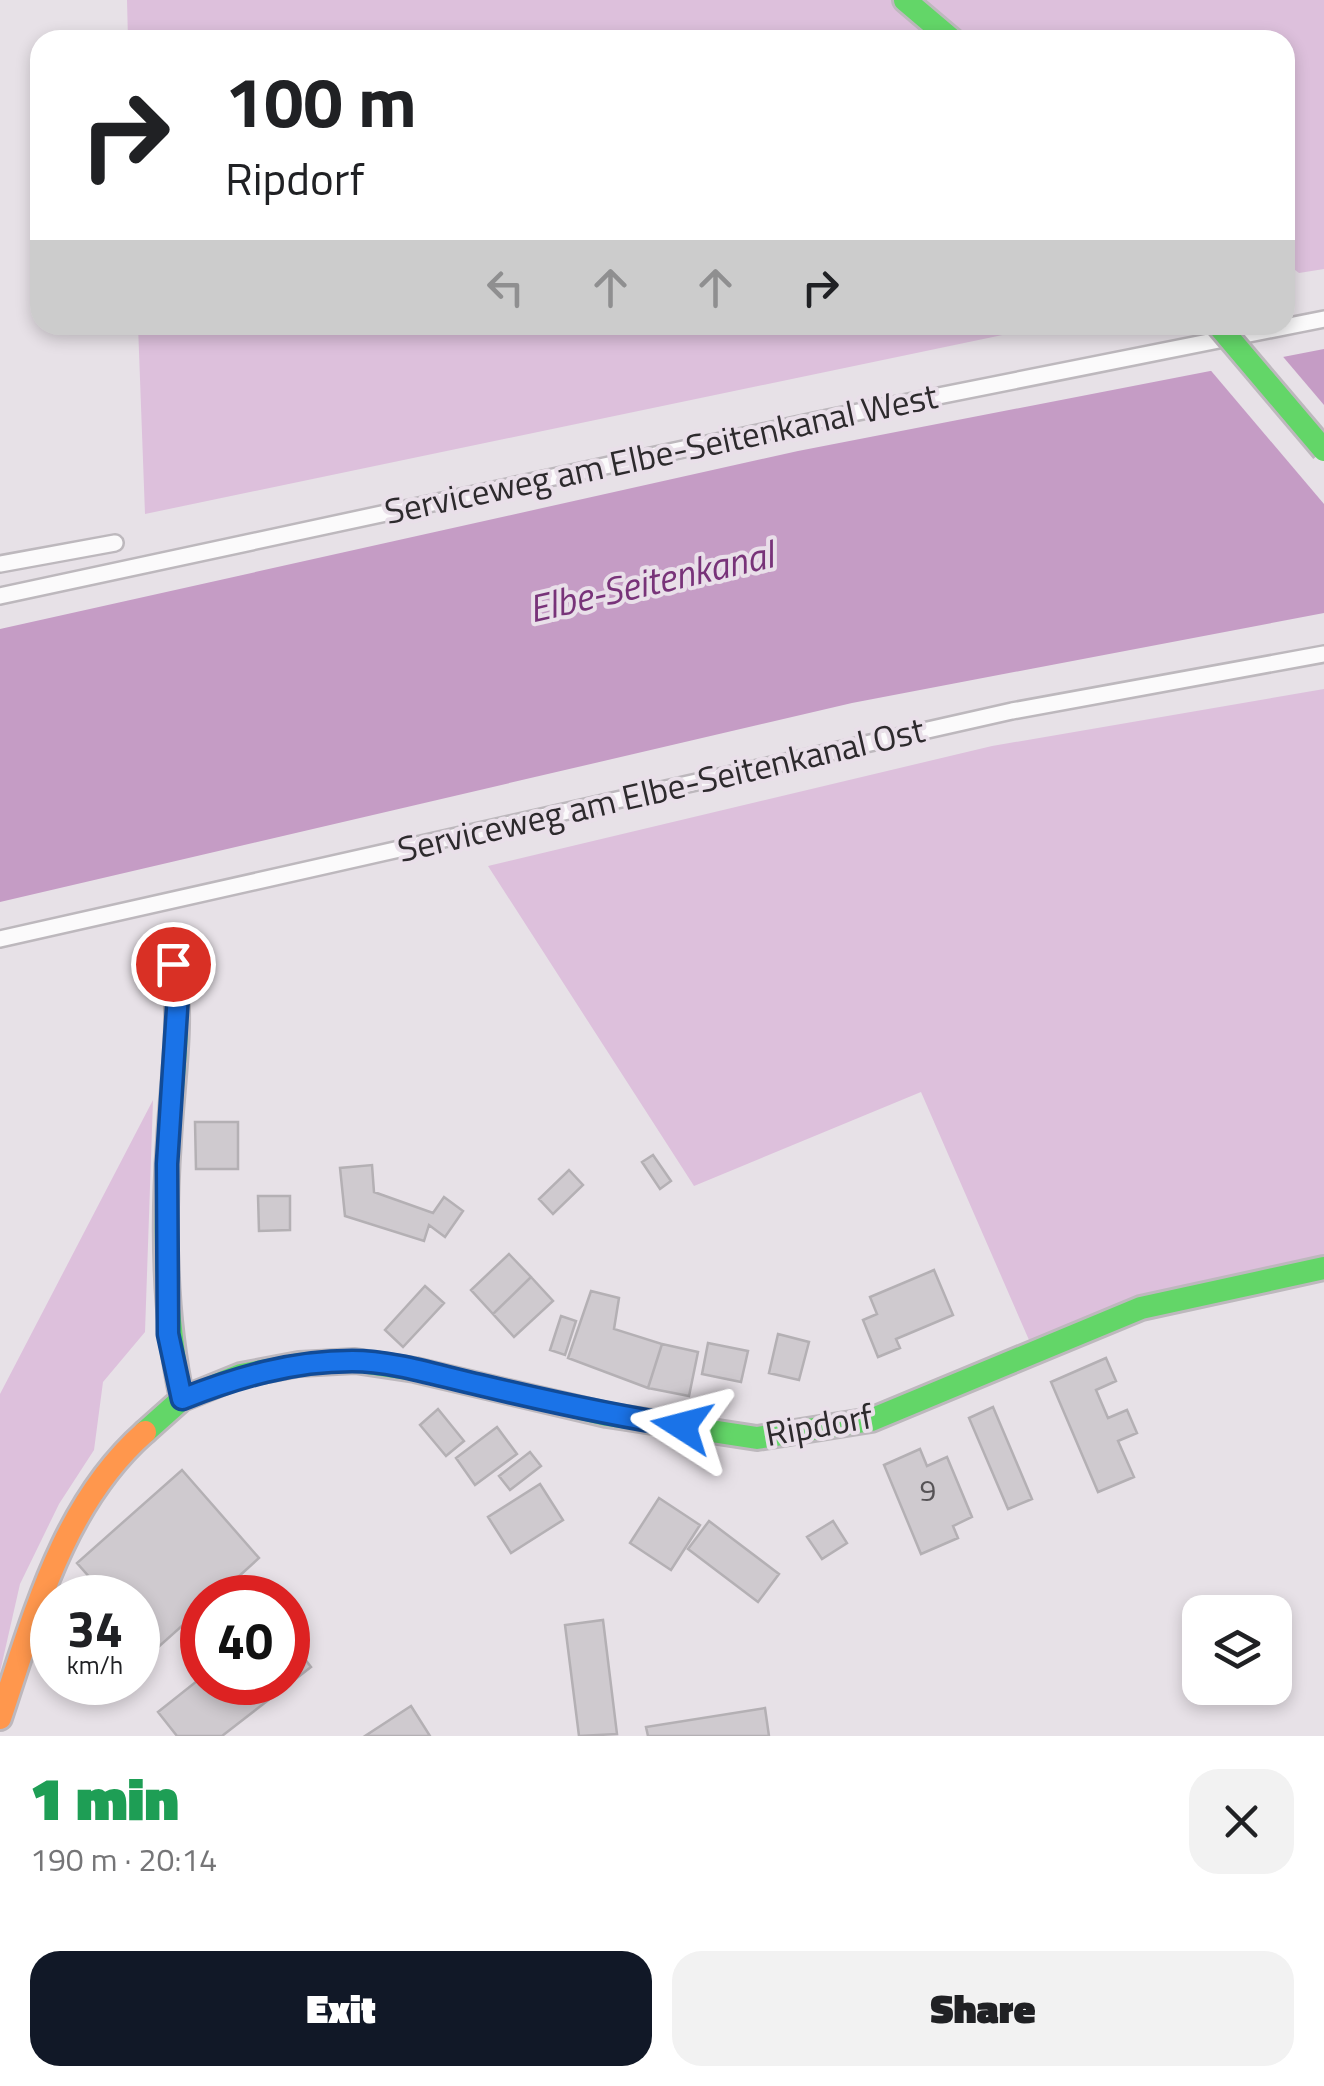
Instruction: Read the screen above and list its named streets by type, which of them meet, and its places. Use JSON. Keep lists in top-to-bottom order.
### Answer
{
  "streets": {
    "street": ["Ripdorf"],
    "lane": ["Serviceweg am Elbe-Seitenkanal West", "Serviceweg am Elbe-Seitenkanal Ost"]
  },
  "water": ["Elbe-Seitenkanal"],
  "house_numbers": ["9"],
  "page": {
    "turn": ["100 m", "Ripdorf"],
    "speed": "34 km/h",
    "limit": "40",
    "heading": ["1 min", "190 m · 20:14"],
    "buttons": ["Exit", "Share"]
  }
}
